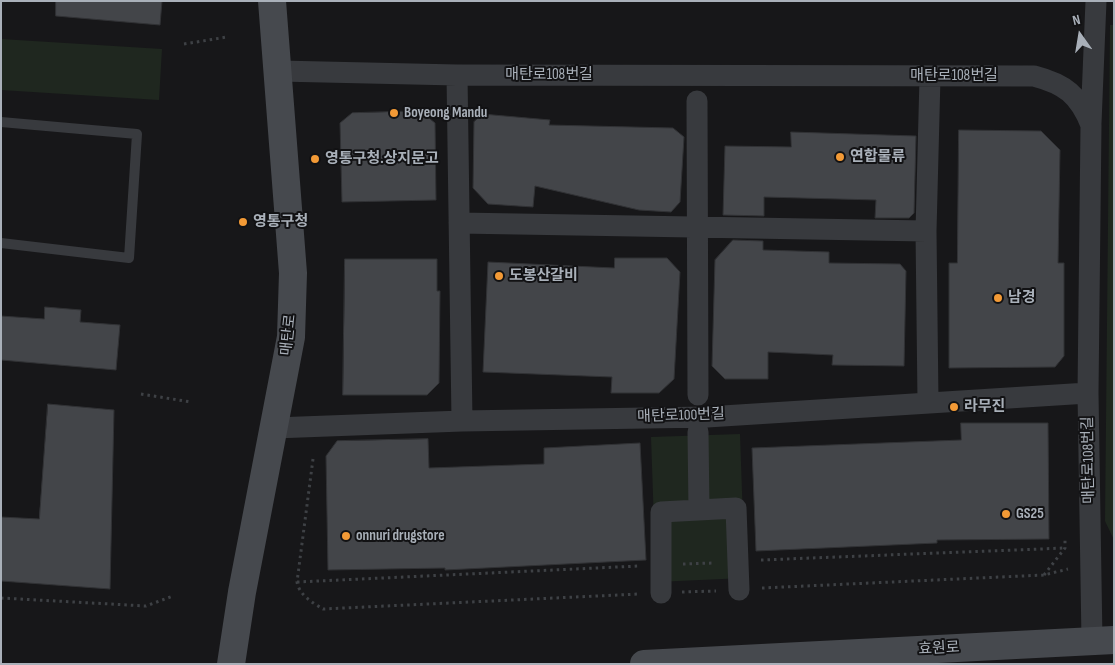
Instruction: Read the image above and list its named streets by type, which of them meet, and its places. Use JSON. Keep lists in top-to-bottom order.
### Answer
{
  "streets": {
    "street": [
      "매탄로108번길",
      "매탄로",
      "매탄로100번길",
      "효원로"
    ]
  },
  "crossings": [
    ["매탄로108번길", "매탄로"],
    ["매탄로108번길", "매탄로100번길"],
    ["매탄로108번길", "효원로"],
    ["매탄로", "매탄로100번길"]
  ],
  "places": [
    "Boyeong Mandu",
    "연합물류",
    "영통구청.상지문고",
    "영통구청",
    "도봉산갈비",
    "남경",
    "라무진",
    "GS25",
    "onnuri drugstore"
  ],
  "north": "top"
}
